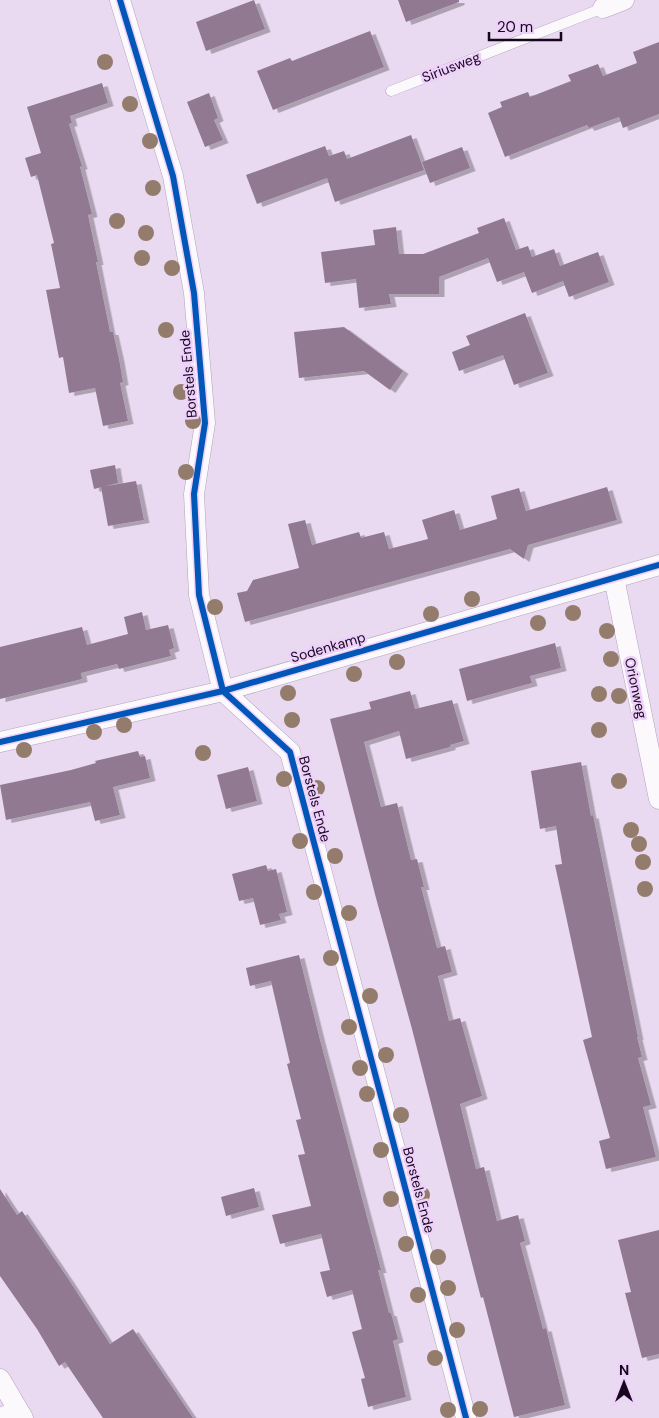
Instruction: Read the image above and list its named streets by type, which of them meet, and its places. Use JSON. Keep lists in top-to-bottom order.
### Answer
{
  "streets": {
    "street": [
      "Siriusweg",
      "Borstels Ende",
      "Sodenkamp",
      "Orionweg"
    ]
  },
  "crossings": [
    ["Borstels Ende", "Sodenkamp"],
    ["Sodenkamp", "Orionweg"]
  ],
  "scale_bar": "20 m",
  "north": "top"
}
